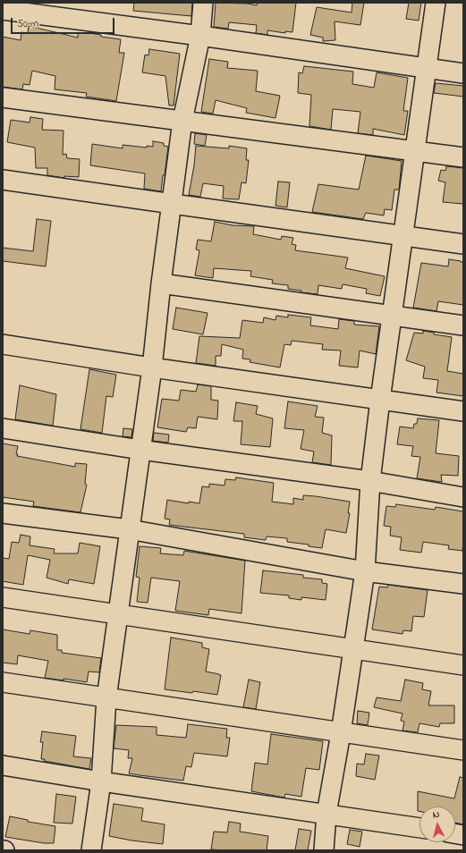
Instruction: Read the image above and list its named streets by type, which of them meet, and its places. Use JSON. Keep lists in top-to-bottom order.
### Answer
{
  "scale_bar": "50 m",
  "north": "top"
}
